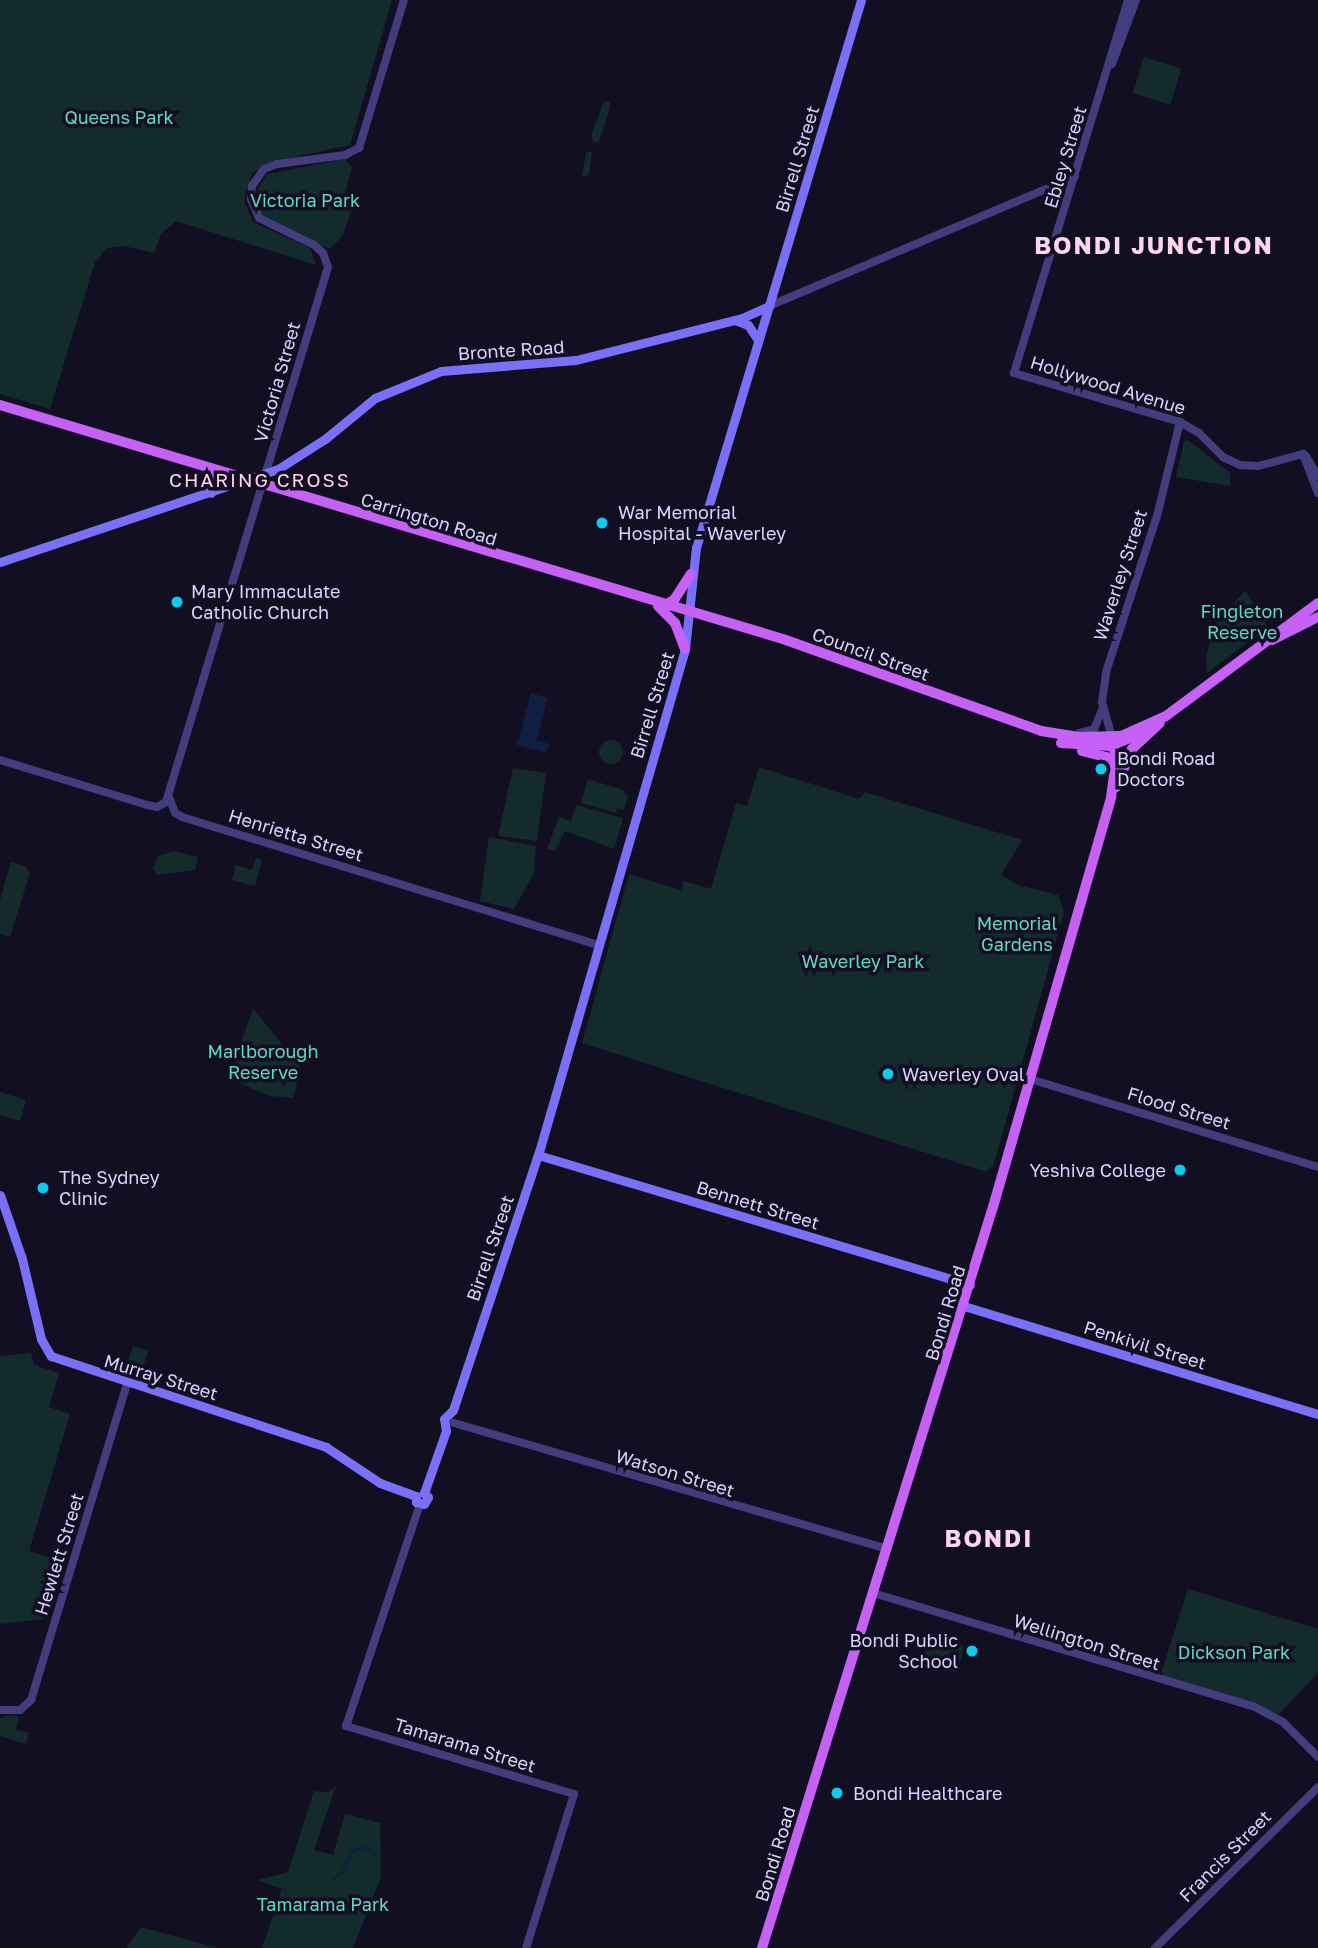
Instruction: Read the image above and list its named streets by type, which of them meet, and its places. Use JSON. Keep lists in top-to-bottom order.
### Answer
{
  "streets": {
    "main road": [
      "Birrell Street",
      "Bronte Road",
      "Carrington Road",
      "Council Street",
      "Bennett Street",
      "Bondi Road",
      "Penkivil Street",
      "Murray Street"
    ],
    "street": [
      "Ebley Street",
      "Victoria Street",
      "Hollywood Avenue",
      "Waverley Street",
      "Henrietta Street",
      "Flood Street",
      "Watson Street",
      "Hewlett Street",
      "Wellington Street",
      "Tamarama Street",
      "Francis Street"
    ]
  },
  "crossings": [
    ["Ebley Street", "Bronte Road"],
    ["Ebley Street", "Hollywood Avenue"],
    ["Birrell Street", "Bronte Road"],
    ["Birrell Street", "Carrington Road"],
    ["Birrell Street", "Council Street"],
    ["Birrell Street", "Henrietta Street"],
    ["Birrell Street", "Bennett Street"],
    ["Birrell Street", "Murray Street"],
    ["Birrell Street", "Watson Street"],
    ["Birrell Street", "Tamarama Street"],
    ["Bronte Road", "Victoria Street"],
    ["Bronte Road", "Carrington Road"],
    ["Victoria Street", "Carrington Road"],
    ["Victoria Street", "Henrietta Street"],
    ["Hollywood Avenue", "Waverley Street"],
    ["Carrington Road", "Council Street"],
    ["Waverley Street", "Council Street"],
    ["Waverley Street", "Bondi Road"],
    ["Council Street", "Bondi Road"],
    ["Flood Street", "Bondi Road"],
    ["Bennett Street", "Bondi Road"],
    ["Bondi Road", "Penkivil Street"],
    ["Bondi Road", "Watson Street"],
    ["Bondi Road", "Wellington Street"],
    ["Murray Street", "Hewlett Street"]
  ],
  "districts": ["BONDI JUNCTION", "CHARING CROSS", "BONDI"],
  "parks": [
    "Queens Park",
    "Victoria Park",
    "Fingleton Reserve",
    "Memorial Gardens",
    "Waverley Park",
    "Marlborough Reserve",
    "Dickson Park",
    "Tamarama Park"
  ],
  "places": [
    "War Memorial Hospital - Waverley",
    "Mary Immaculate Catholic Church",
    "Bondi Road Doctors",
    "Waverley Oval",
    "Yeshiva College",
    "The Sydney Clinic",
    "Bondi Public School",
    "Bondi Healthcare"
  ]
}
